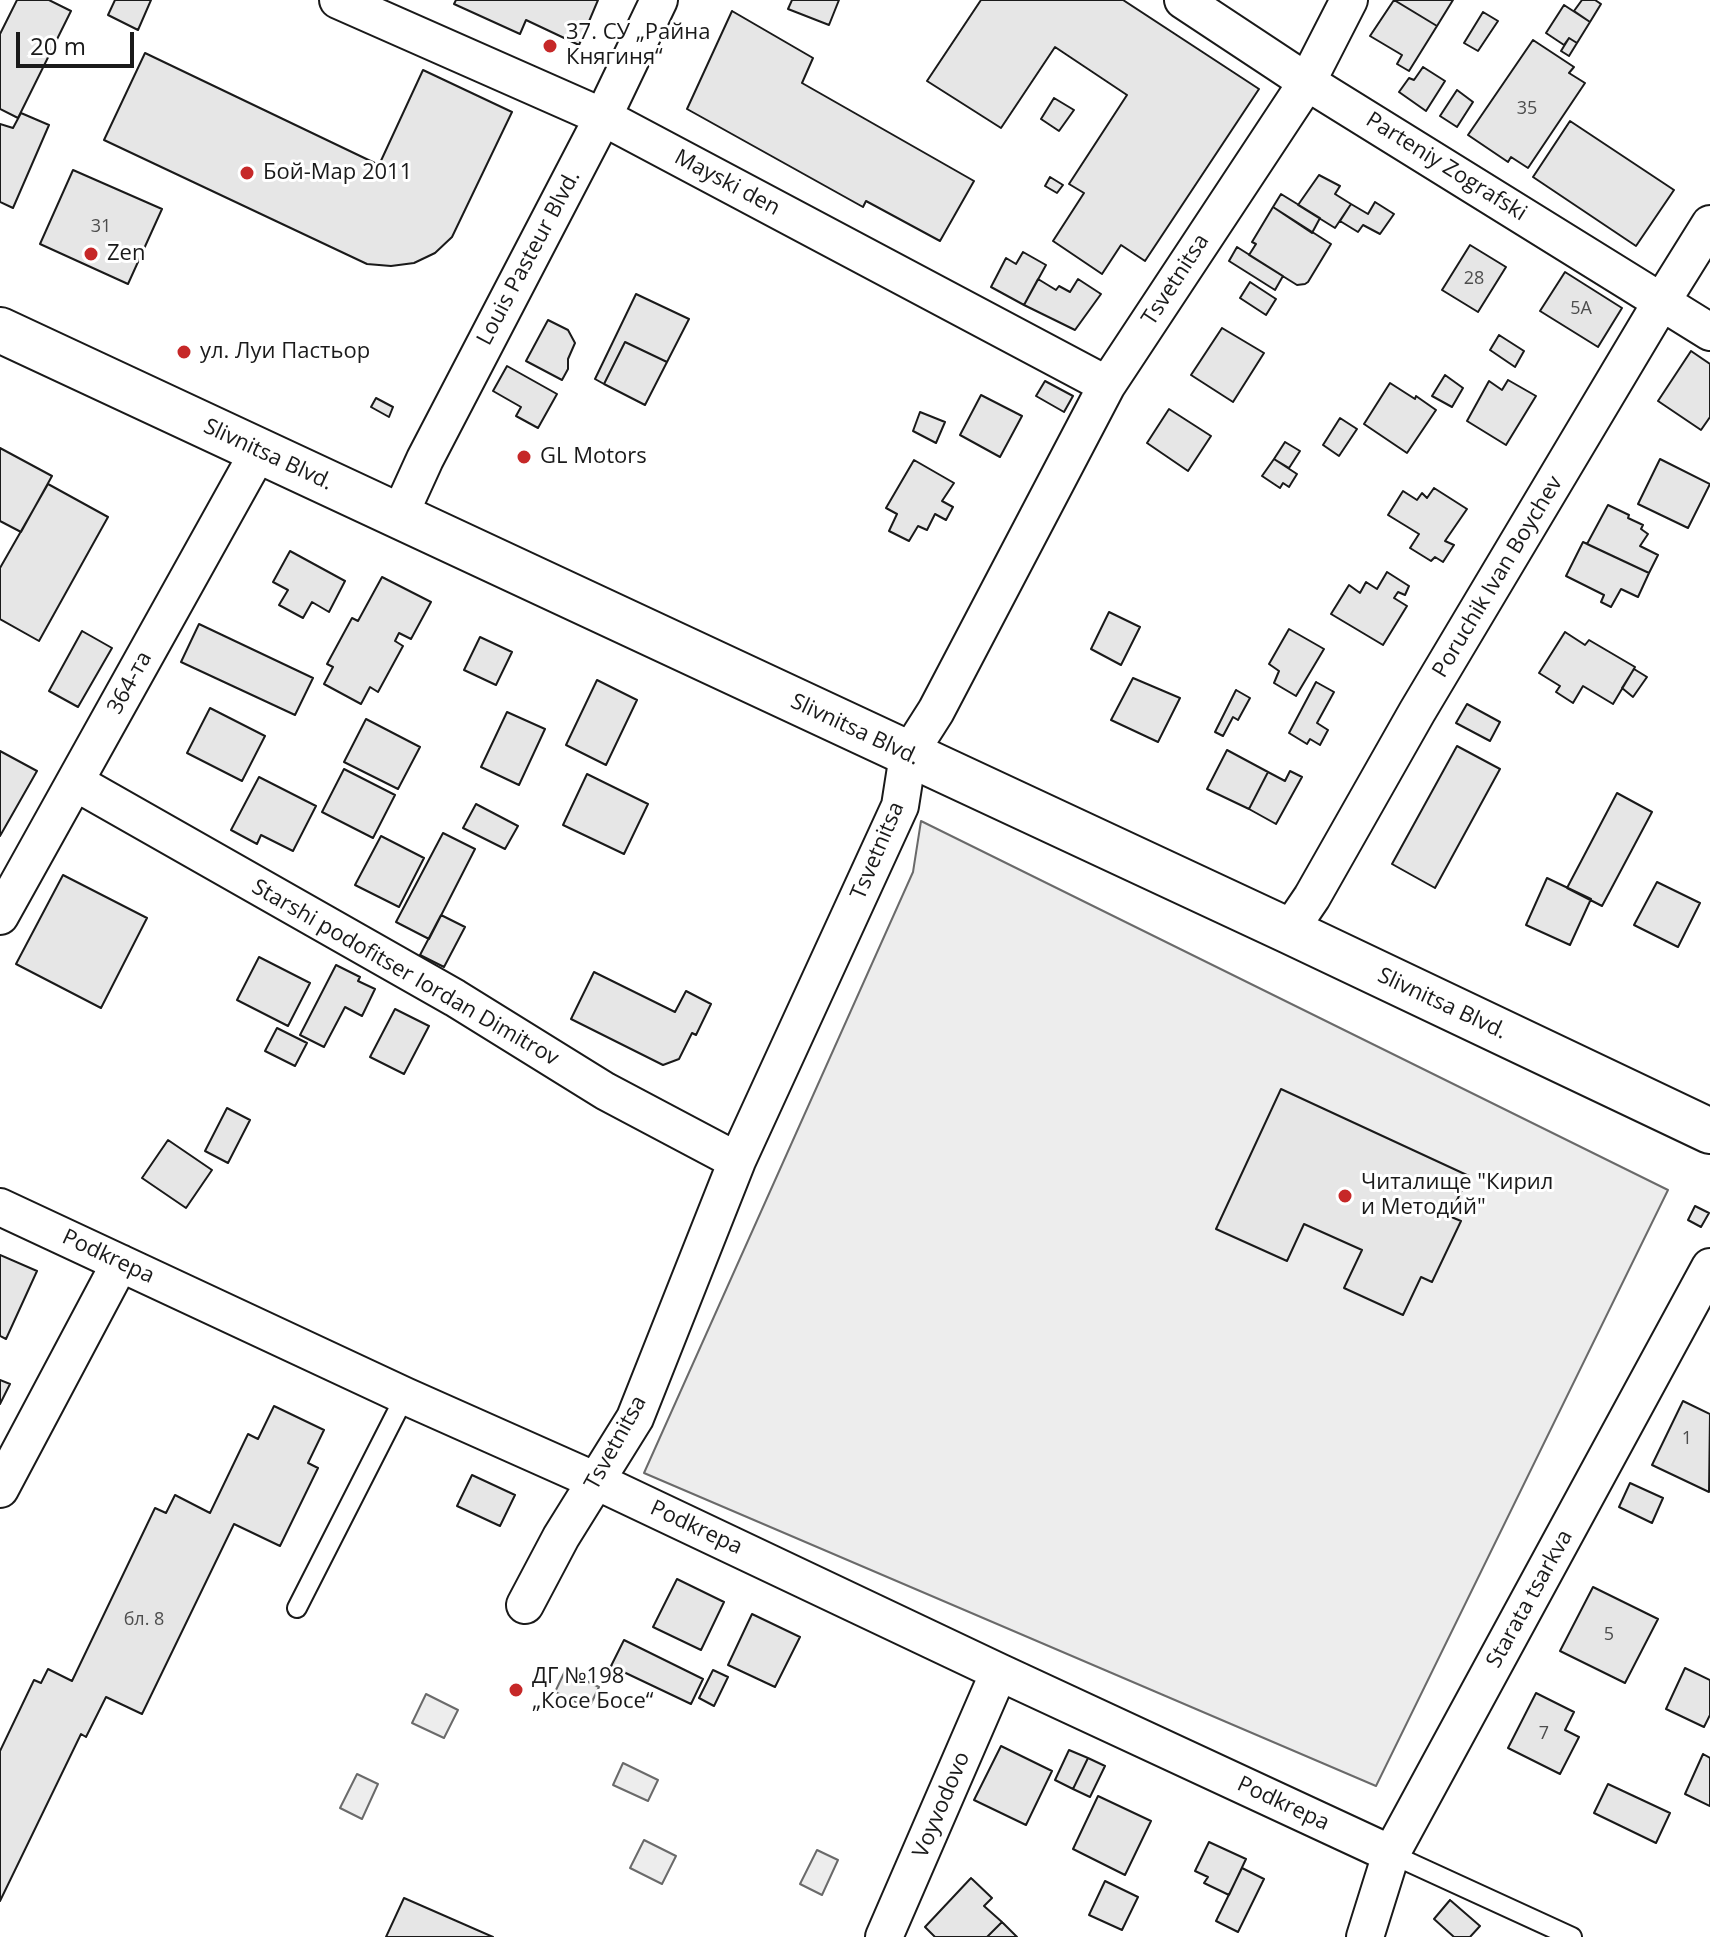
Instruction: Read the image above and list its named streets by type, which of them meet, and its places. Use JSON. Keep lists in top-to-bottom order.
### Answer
{
  "streets": {
    "main road": ["Slivnitsa Blvd."],
    "street": [
      "Parteniy Zografski",
      "Mayski den",
      "Louis Pasteur Blvd.",
      "Tsvetnitsa",
      "Poruchik Ivan Boychev",
      "364-та",
      "Starshi podofitser Iordan Dimitrov",
      "Podkrepa",
      "Starata tsarkva",
      "Voyvodovo"
    ]
  },
  "crossings": [
    ["Parteniy Zografski", "Tsvetnitsa"],
    ["Parteniy Zografski", "Poruchik Ivan Boychev"],
    ["Mayski den", "Louis Pasteur Blvd."],
    ["Mayski den", "Tsvetnitsa"],
    ["Louis Pasteur Blvd.", "Slivnitsa Blvd."],
    ["Tsvetnitsa", "Slivnitsa Blvd."],
    ["Tsvetnitsa", "Starshi podofitser Iordan Dimitrov"],
    ["Tsvetnitsa", "Podkrepa"],
    ["Slivnitsa Blvd.", "Poruchik Ivan Boychev"],
    ["Slivnitsa Blvd.", "364-та"],
    ["364-та", "Starshi podofitser Iordan Dimitrov"],
    ["Podkrepa", "Starata tsarkva"],
    ["Podkrepa", "Voyvodovo"]
  ],
  "places": [
    "37. СУ „Райна Княгиня“",
    "Бой-Мар 2011",
    "Zen",
    "ул. Луи Пастьор",
    "GL Motors",
    "Читалище \"Кирил и Методий\"",
    "ДГ №198 „Косе Босе“"
  ],
  "house_numbers": [
    "35",
    "31",
    "28",
    "5А",
    "1",
    "бл. 8",
    "5",
    "7"
  ],
  "scale_bar": "20 m"
}
